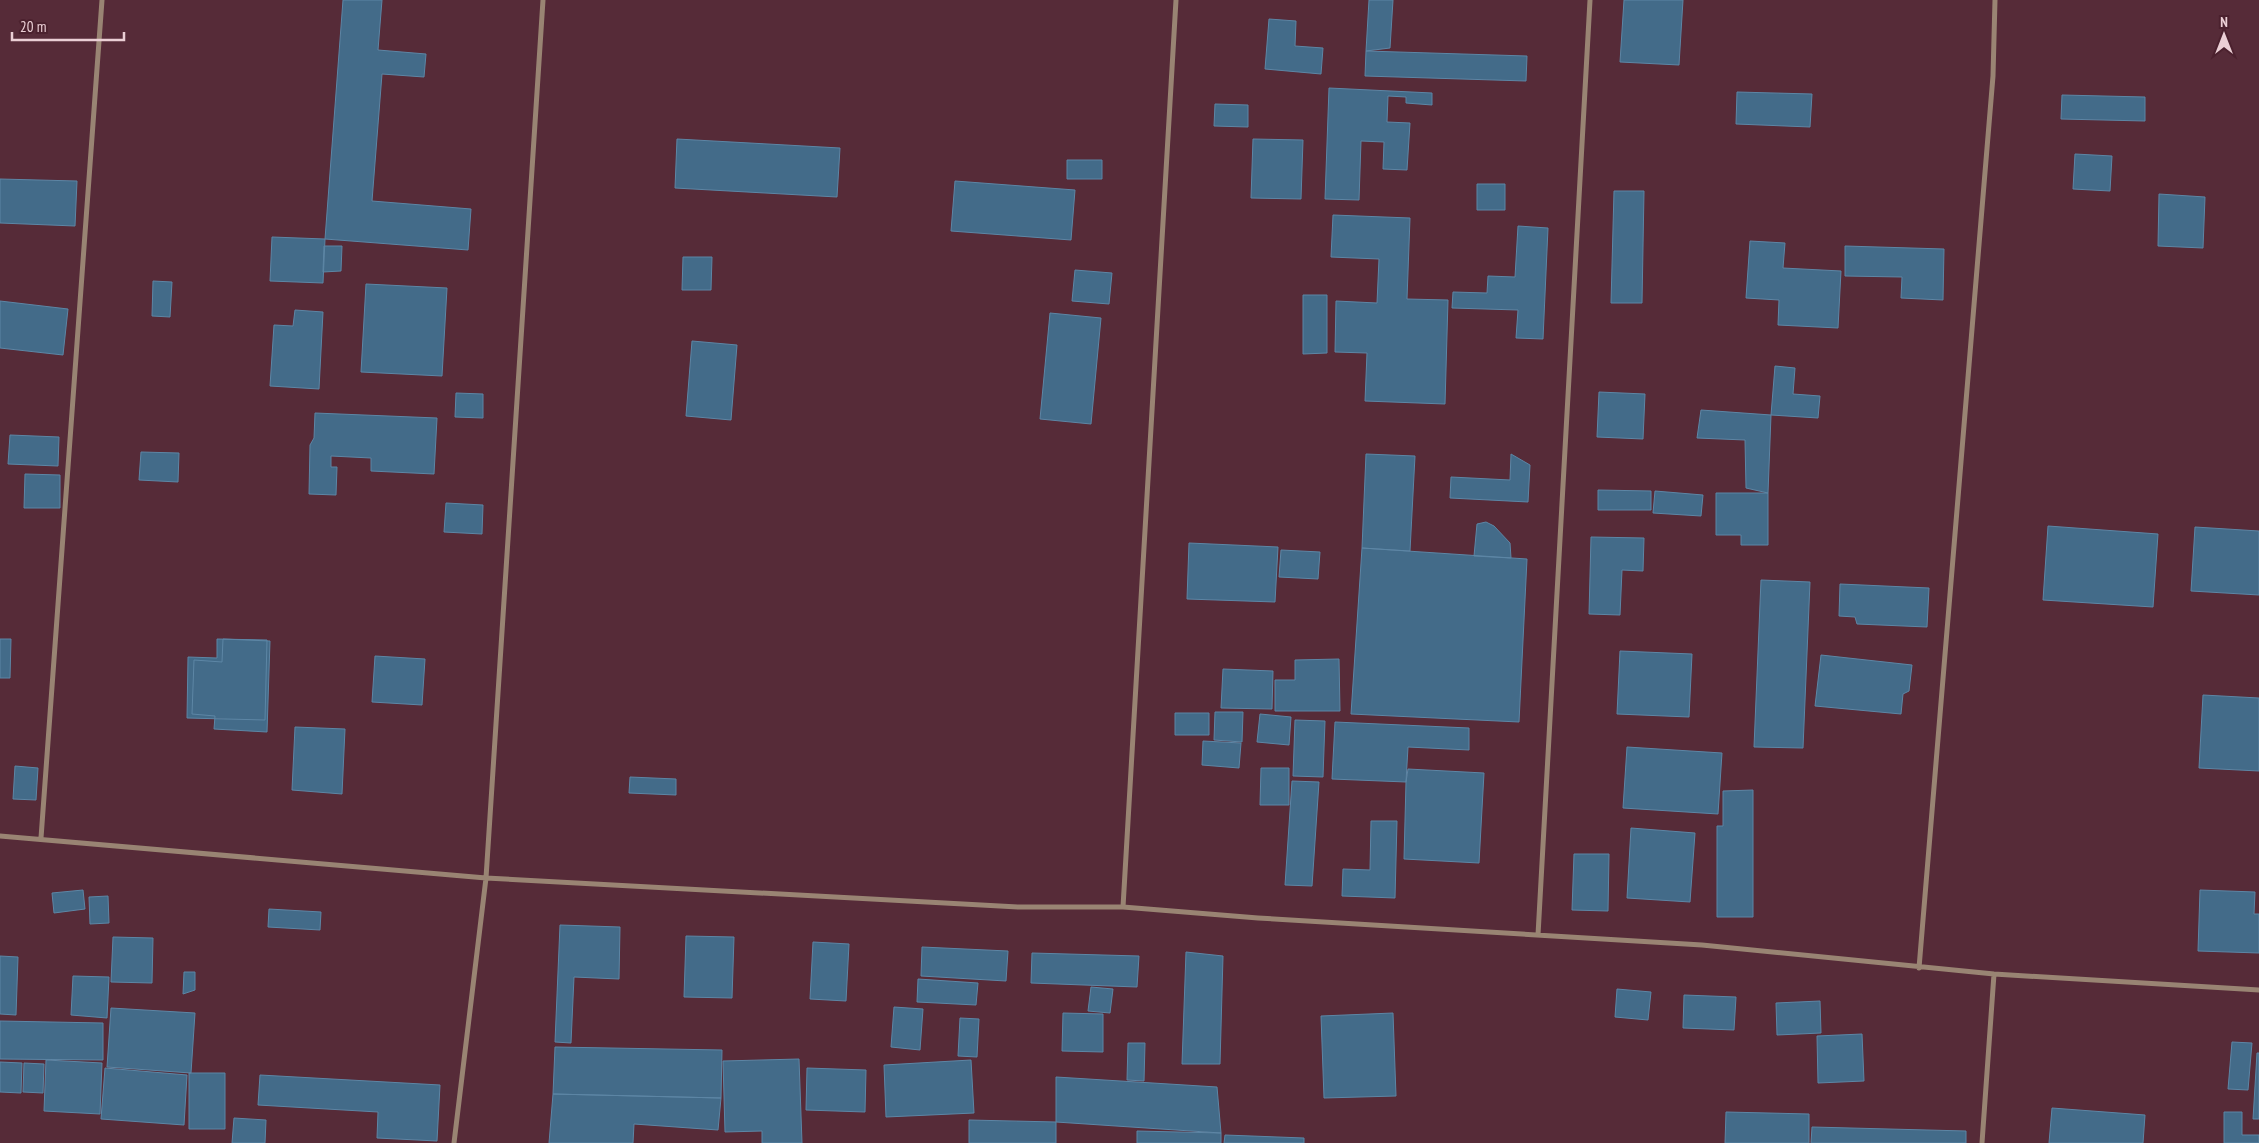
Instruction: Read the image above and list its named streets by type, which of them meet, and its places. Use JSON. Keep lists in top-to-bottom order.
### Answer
{
  "scale_bar": "20 m",
  "north": "top"
}
